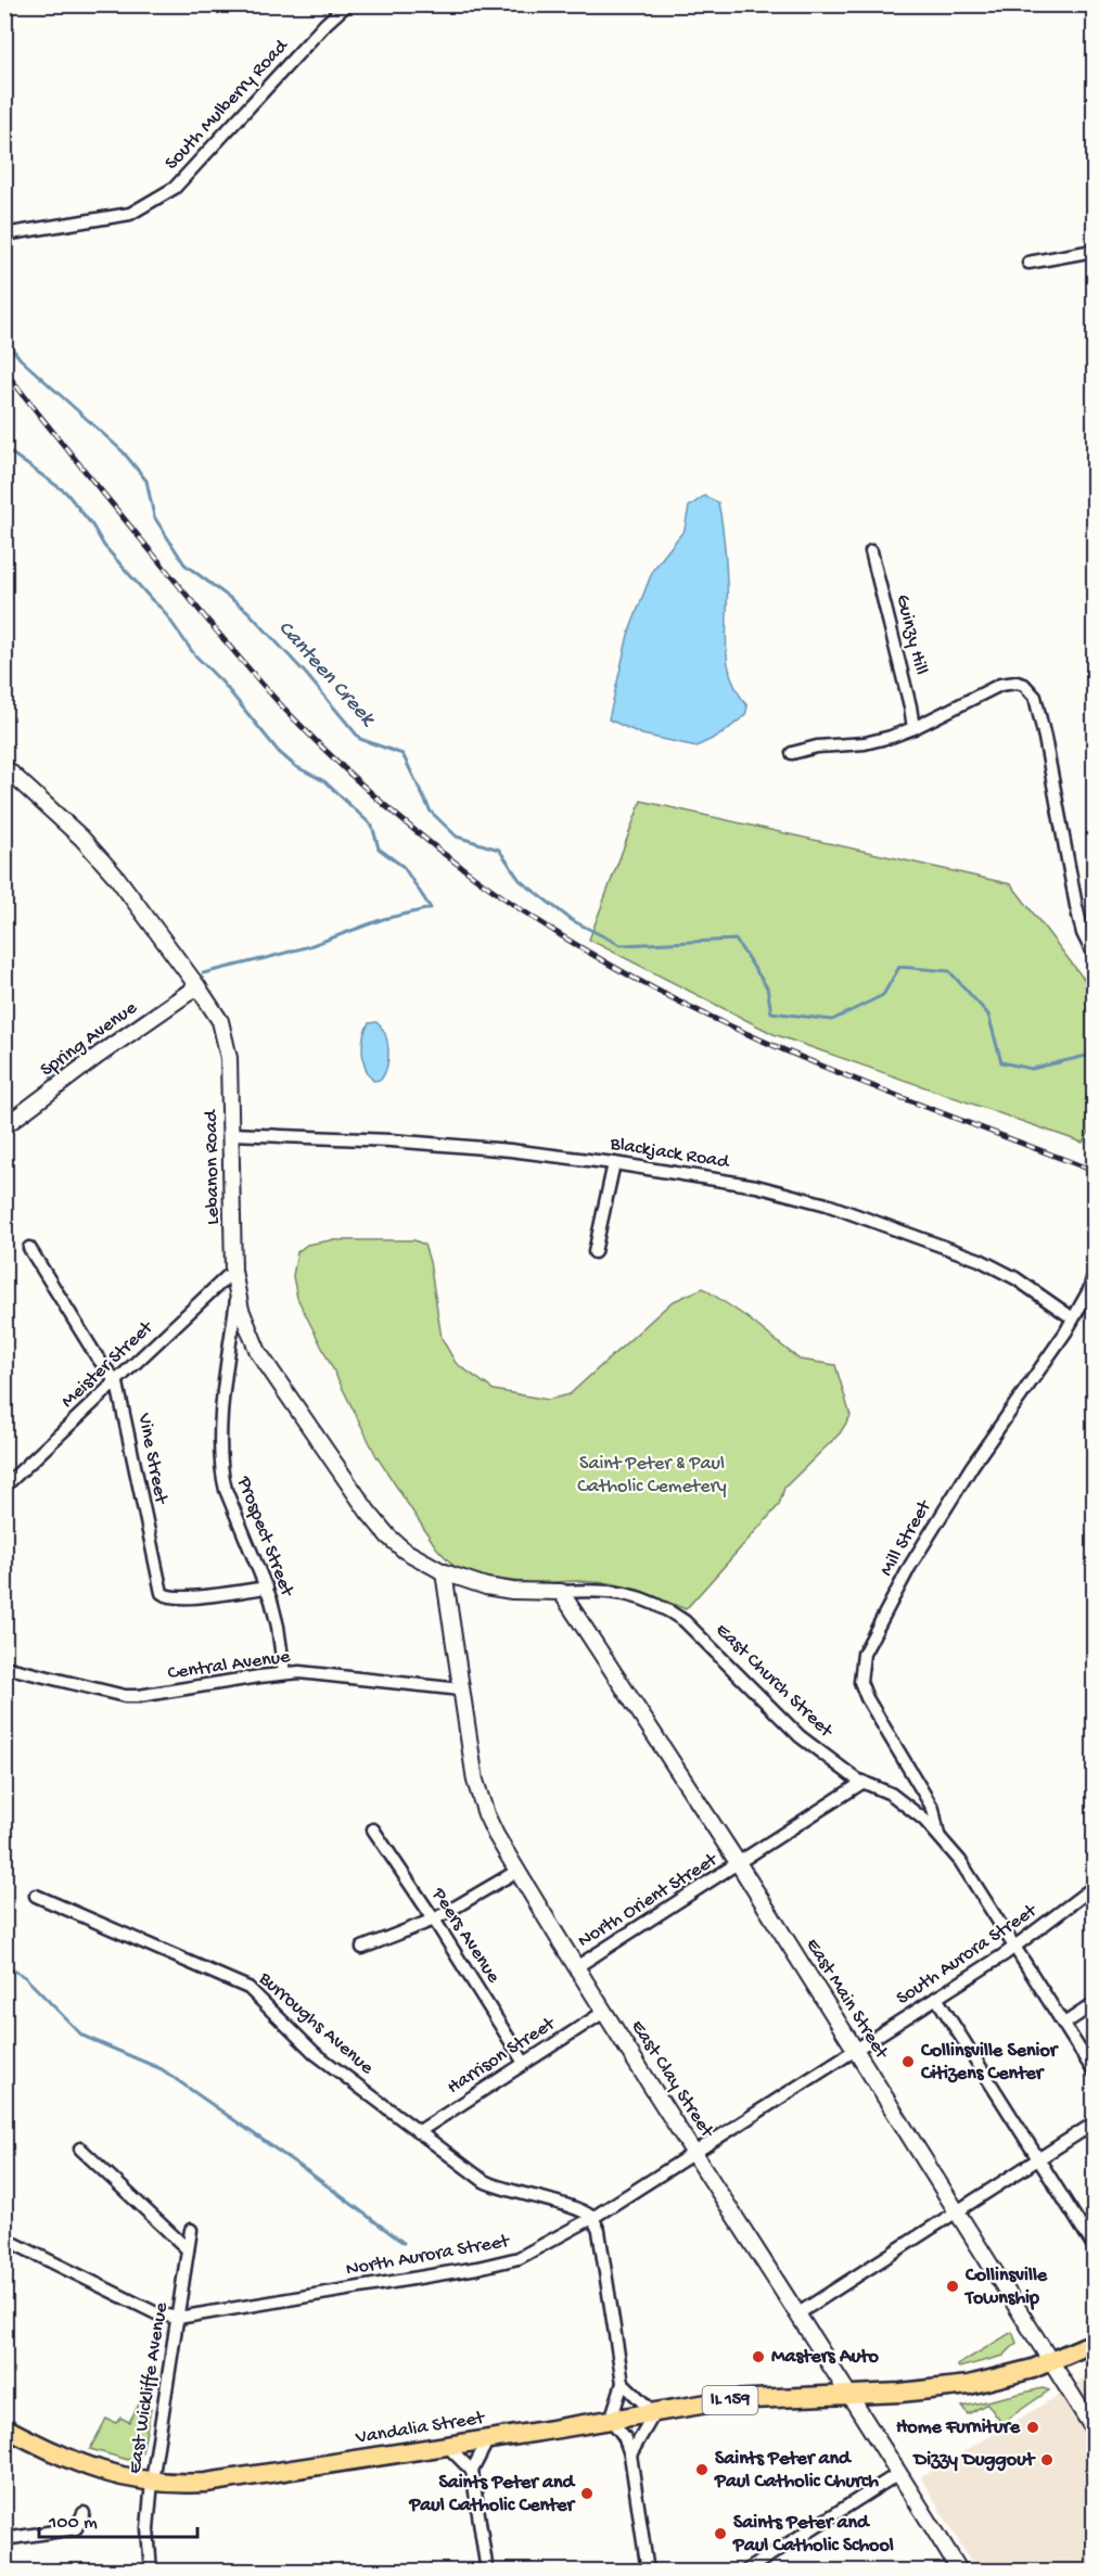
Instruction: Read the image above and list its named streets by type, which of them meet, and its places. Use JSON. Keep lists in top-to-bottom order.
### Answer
{
  "streets": {
    "main road": ["IL 159", "Vandalia Street"],
    "street": [
      "South Mulberry Road",
      "Guinzy Hill",
      "Spring Avenue",
      "Blackjack Road",
      "Lebanon Road",
      "Meister Street",
      "Vine Street",
      "Prospect Street",
      "Mill Street",
      "Central Avenue",
      "East Church Street",
      "North Orient Street",
      "Peers Avenue",
      "South Aurora Street",
      "East Main Street",
      "Burroughs Avenue",
      "Harrison Street",
      "East Clay Street",
      "North Aurora Street",
      "East Wickliffe Avenue"
    ]
  },
  "crossings": [
    ["Spring Avenue", "Lebanon Road"],
    ["Blackjack Road", "Lebanon Road"],
    ["Blackjack Road", "Mill Street"],
    ["Lebanon Road", "Meister Street"],
    ["Lebanon Road", "Prospect Street"],
    ["Lebanon Road", "East Church Street"],
    ["Lebanon Road", "East Clay Street"],
    ["Meister Street", "Vine Street"],
    ["Vine Street", "Prospect Street"],
    ["Prospect Street", "Central Avenue"],
    ["Mill Street", "East Church Street"],
    ["Central Avenue", "East Clay Street"],
    ["East Church Street", "North Orient Street"],
    ["East Church Street", "South Aurora Street"],
    ["East Church Street", "East Main Street"],
    ["East Church Street", "East Clay Street"],
    ["North Orient Street", "East Main Street"],
    ["North Orient Street", "East Clay Street"],
    ["Peers Avenue", "Harrison Street"],
    ["South Aurora Street", "East Main Street"],
    ["South Aurora Street", "North Aurora Street"],
    ["East Main Street", "North Aurora Street"],
    ["East Main Street", "IL 159"],
    ["Burroughs Avenue", "Harrison Street"],
    ["Burroughs Avenue", "North Aurora Street"],
    ["Harrison Street", "East Clay Street"],
    ["East Clay Street", "North Aurora Street"],
    ["East Clay Street", "IL 159"],
    ["East Clay Street", "Vandalia Street"],
    ["North Aurora Street", "East Wickliffe Avenue"],
    ["East Wickliffe Avenue", "Vandalia Street"],
    ["IL 159", "Vandalia Street"]
  ],
  "water": ["Canteen Creek"],
  "parks": ["Saint Peter & Paul Catholic Cemetery"],
  "places": [
    "Collinsville Senior Citizens Center",
    "Collinsville Township",
    "Masters Auto",
    "Home Furniture",
    "Dizzy Duggout",
    "Saints Peter and Paul Catholic Church",
    "Saints Peter and Paul Catholic Center",
    "Saints Peter and Paul Catholic School"
  ],
  "scale_bar": "100 m"
}
